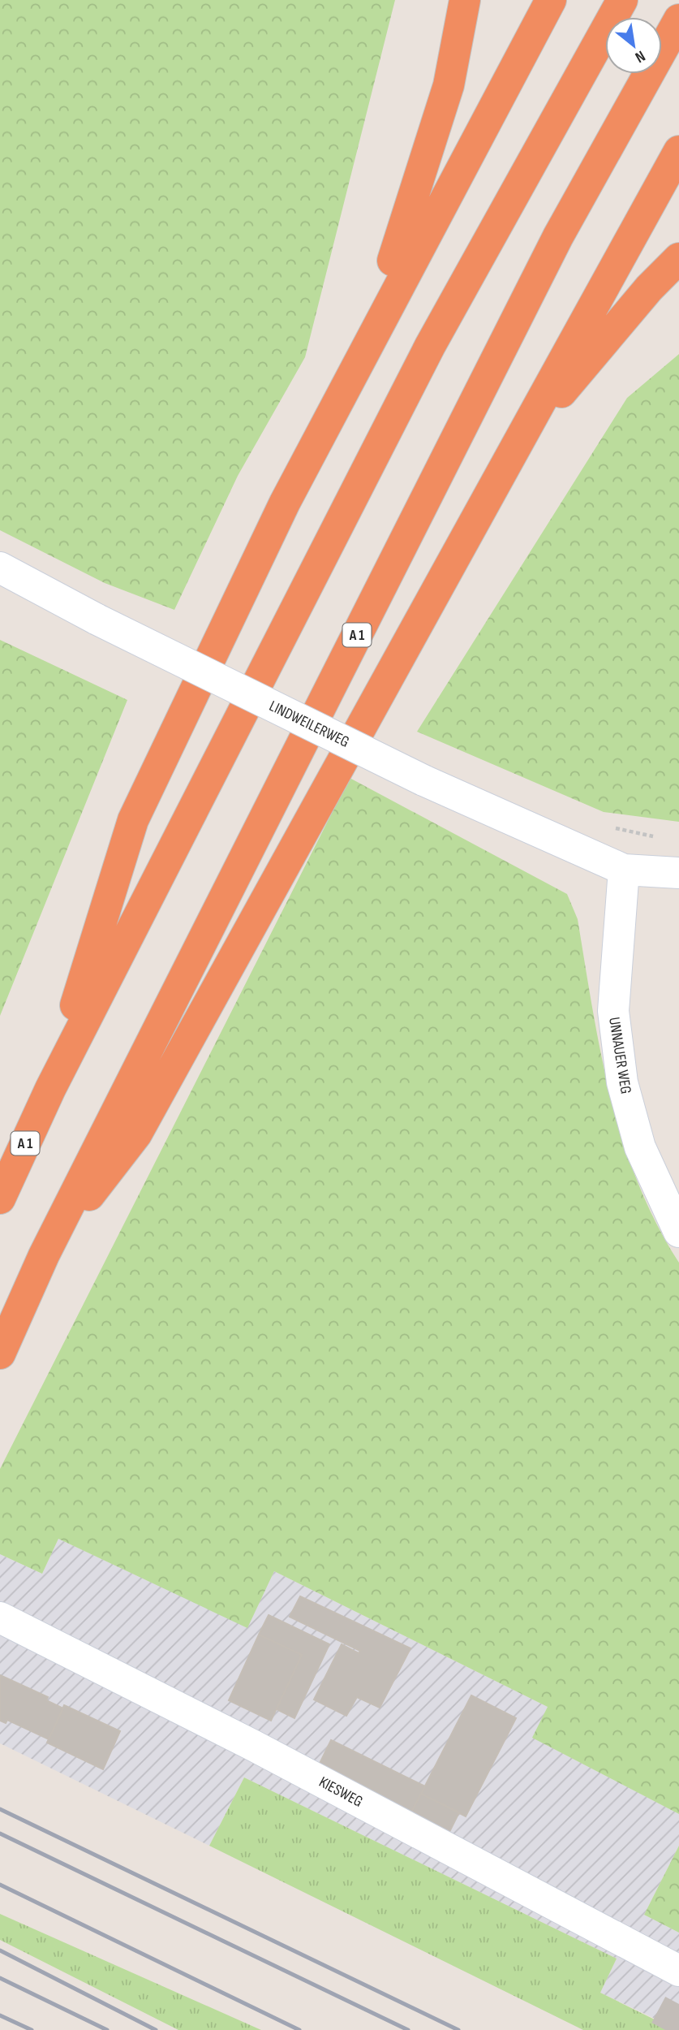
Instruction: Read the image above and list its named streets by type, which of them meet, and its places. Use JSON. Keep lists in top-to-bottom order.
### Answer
{
  "streets": {
    "highway": ["A 1"],
    "street": ["LINDWEILERWEG", "UNNAUER WEG", "KIESWEG"]
  },
  "crossings": [
    ["LINDWEILERWEG", "UNNAUER WEG"]
  ],
  "north": "bottom right"
}
